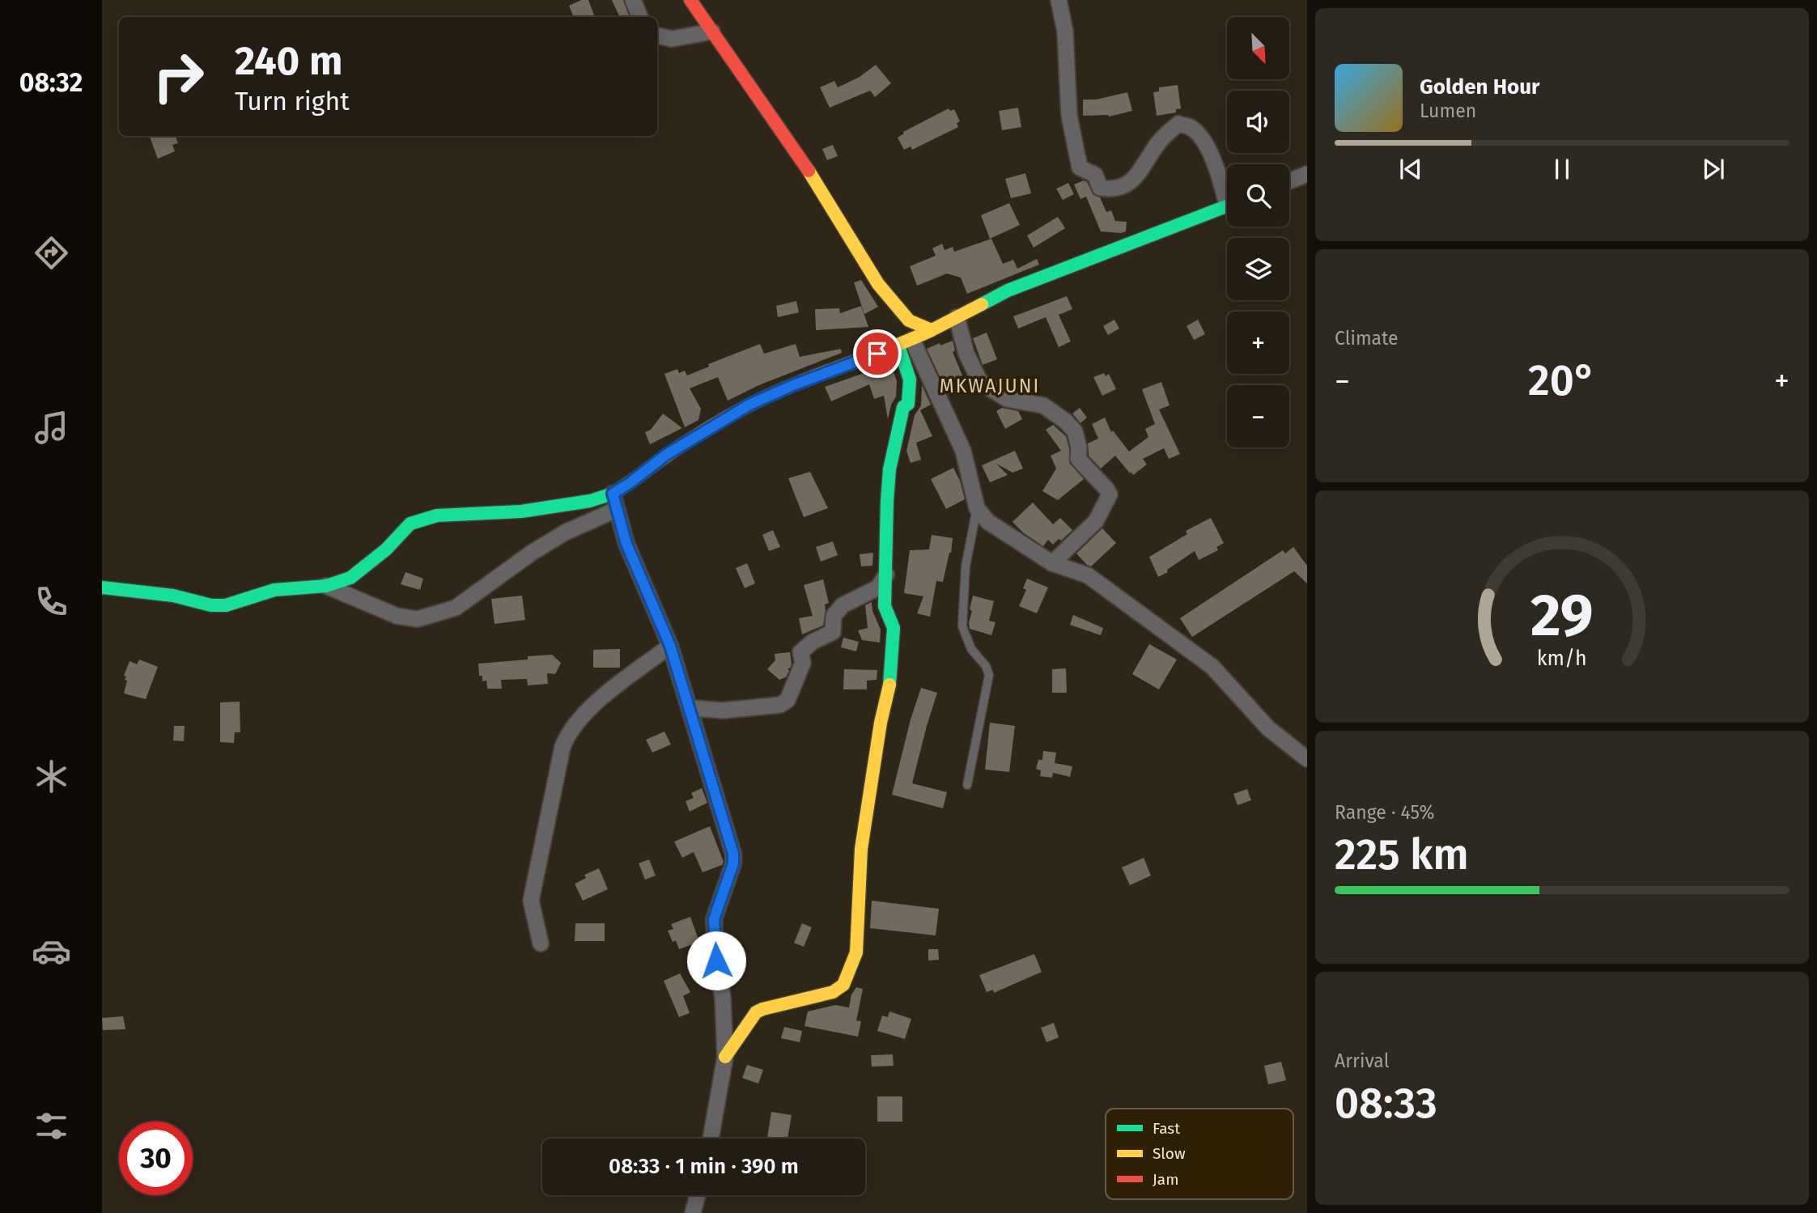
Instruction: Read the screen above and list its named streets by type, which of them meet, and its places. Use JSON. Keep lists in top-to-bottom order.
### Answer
{
  "districts": ["MKWAJUNI"],
  "legend": ["Fast", "Slow", "Jam"],
  "north": "bottom right",
  "page": {
    "tabs": "08:32",
    "map_buttons": ["+", "−"],
    "turn": ["240 m", "Turn right"],
    "song": ["Golden Hour", "Lumen"],
    "tile": [
      "Climate",
      ["Range · 45%", "225 km"],
      ["Arrival", "08:33"]
    ],
    "heat": ["−", "20°", "+"],
    "limit": "30",
    "trip": "08:33 · 1 min · 390 m",
    "gauge": ["29", "km/h"]
  }
}
